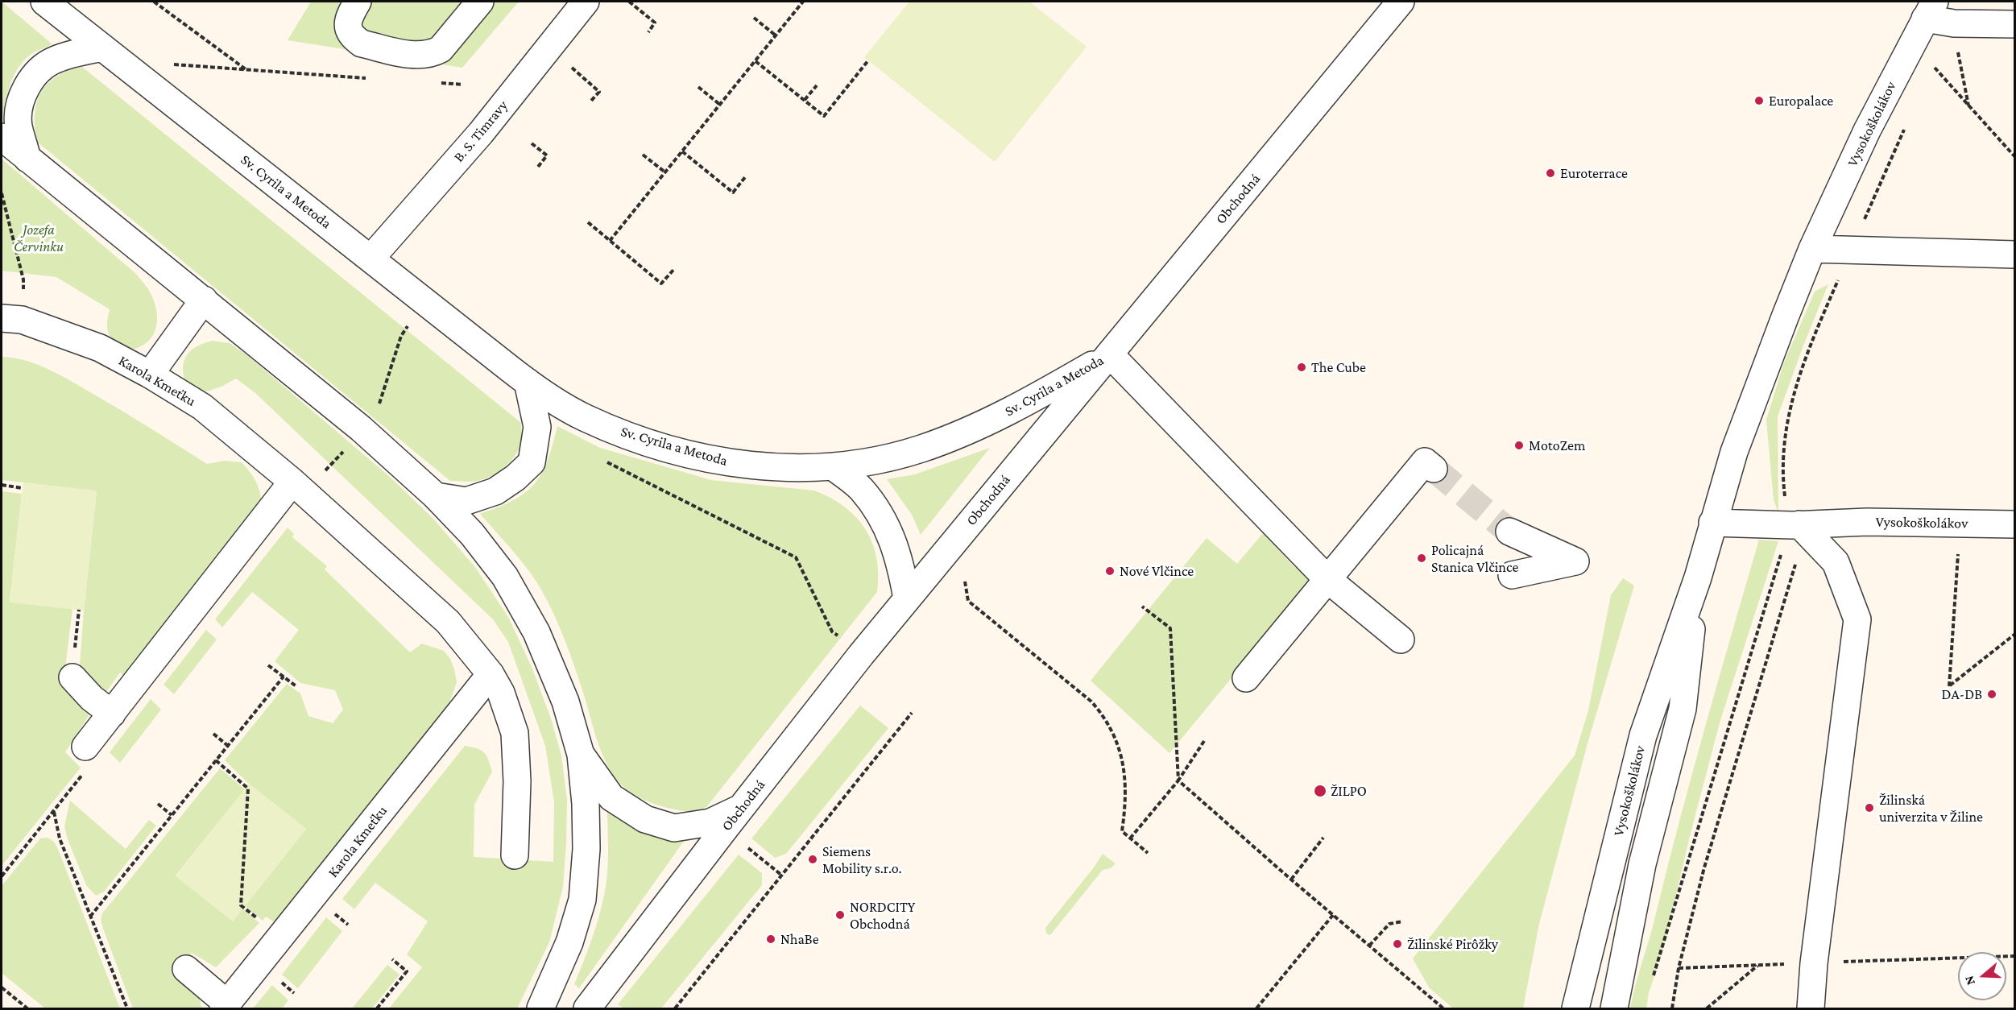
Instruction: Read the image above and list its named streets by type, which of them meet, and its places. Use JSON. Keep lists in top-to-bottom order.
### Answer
{
  "streets": {
    "street": [
      "Vysokoškolákov",
      "B. S. Timravy",
      "Sv. Cyrila a Metoda",
      "Obchodná",
      "Karola Kmeťku"
    ]
  },
  "crossings": [
    ["B. S. Timravy", "Sv. Cyrila a Metoda"],
    ["Sv. Cyrila a Metoda", "Obchodná"]
  ],
  "parks": ["Jozefa Červinku"],
  "places": [
    "Europalace",
    "Euroterrace",
    "The Cube",
    "MotoZem",
    "Policajná Stanica Vlčince",
    "Nové Vlčince",
    "DA-DB",
    "ŽILPO",
    "Žilinská univerzita v Žiline",
    "Siemens Mobility s.r.o.",
    "NORDCITY Obchodná",
    "NhaBe",
    "Žilinské Pirôžky"
  ],
  "north": "left"
}
